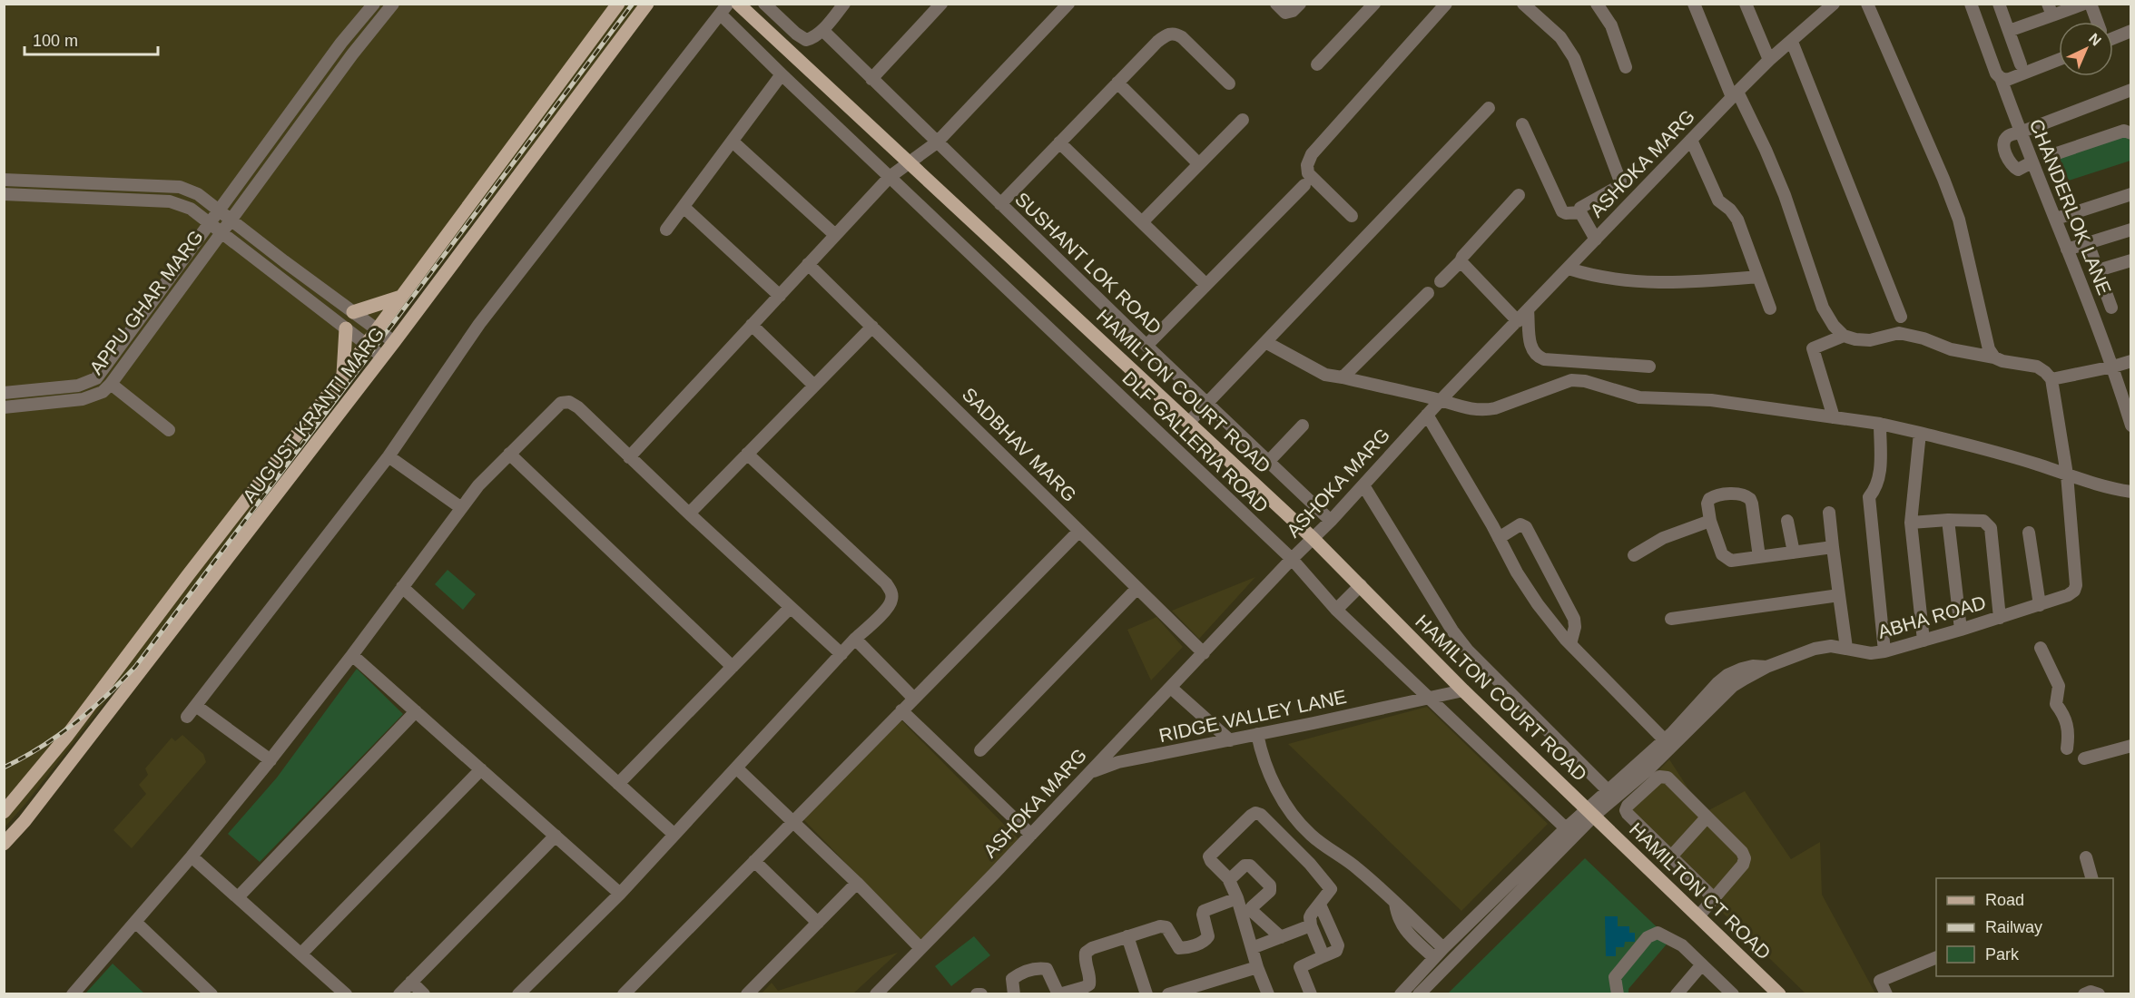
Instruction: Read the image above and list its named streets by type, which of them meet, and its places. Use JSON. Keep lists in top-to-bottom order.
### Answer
{
  "streets": {
    "main road": ["HAMILTON COURT ROAD", "AUGUST KRANTI MARG", "HAMILTON CT ROAD"],
    "street": [
      "ASHOKA MARG",
      "CHANDERLOK LANE",
      "SUSHANT LOK ROAD",
      "APPU GHAR MARG",
      "DLF GALLERIA ROAD",
      "SADBHAV MARG",
      "ABHA ROAD",
      "RIDGE VALLEY LANE"
    ]
  },
  "crossings": [
    ["ASHOKA MARG", "SUSHANT LOK ROAD"],
    ["ASHOKA MARG", "HAMILTON COURT ROAD"],
    ["ASHOKA MARG", "DLF GALLERIA ROAD"],
    ["ASHOKA MARG", "SADBHAV MARG"],
    ["ASHOKA MARG", "RIDGE VALLEY LANE"],
    ["HAMILTON COURT ROAD", "ABHA ROAD"],
    ["HAMILTON COURT ROAD", "RIDGE VALLEY LANE"],
    ["HAMILTON COURT ROAD", "HAMILTON CT ROAD"],
    ["DLF GALLERIA ROAD", "RIDGE VALLEY LANE"],
    ["ABHA ROAD", "HAMILTON CT ROAD"]
  ],
  "legend": ["Road", "Railway", "Park"],
  "scale_bar": "100 m",
  "north": "top right"
}
